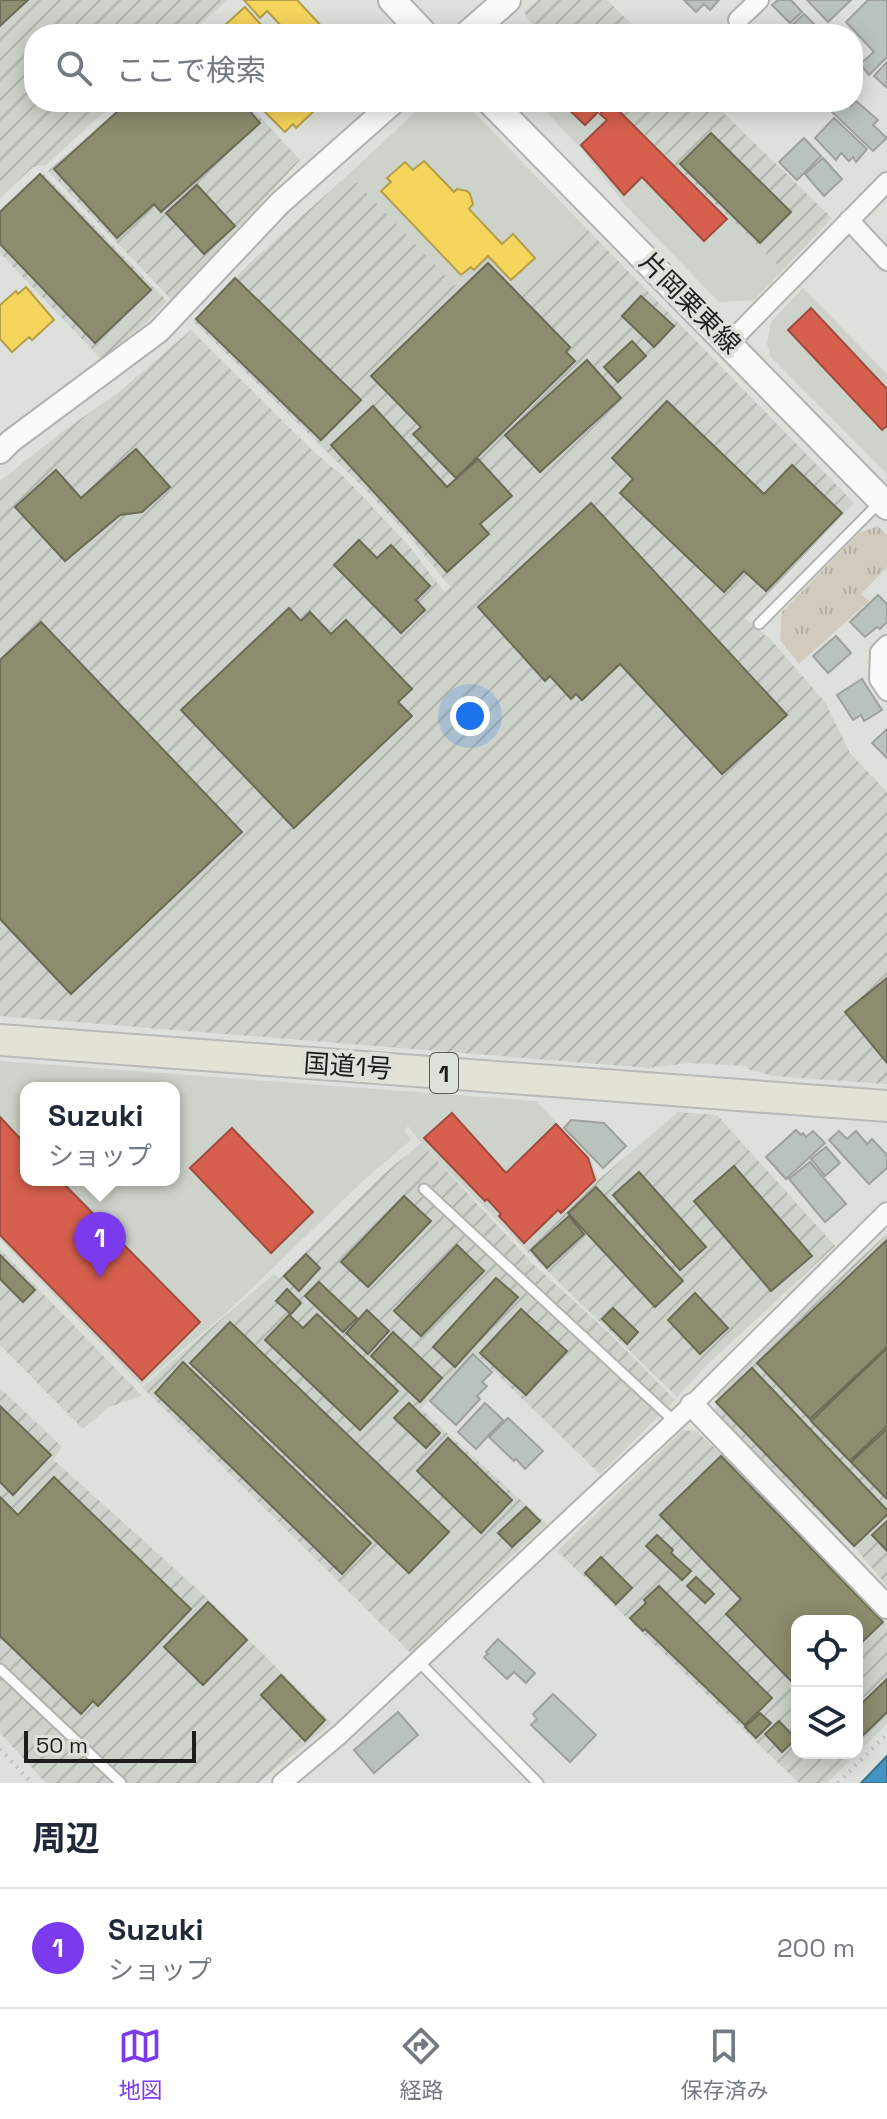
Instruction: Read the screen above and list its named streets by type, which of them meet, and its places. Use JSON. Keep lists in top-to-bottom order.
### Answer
{
  "streets": {
    "highway": ["国道1号", "1"],
    "main road": ["片岡栗東線"]
  },
  "scale_bar": "50 m",
  "page": {
    "search": "ここで検索",
    "popup": ["Suzuki", "ショップ"],
    "pins": "1",
    "scale": "50 m",
    "heading": "周辺",
    "list": [
      {
        "mark": "1",
        "name": "Suzuki",
        "note": "ショップ",
        "value": "200 m"
      }
    ],
    "nav": ["地図", "経路", "保存済み"]
  }
}
